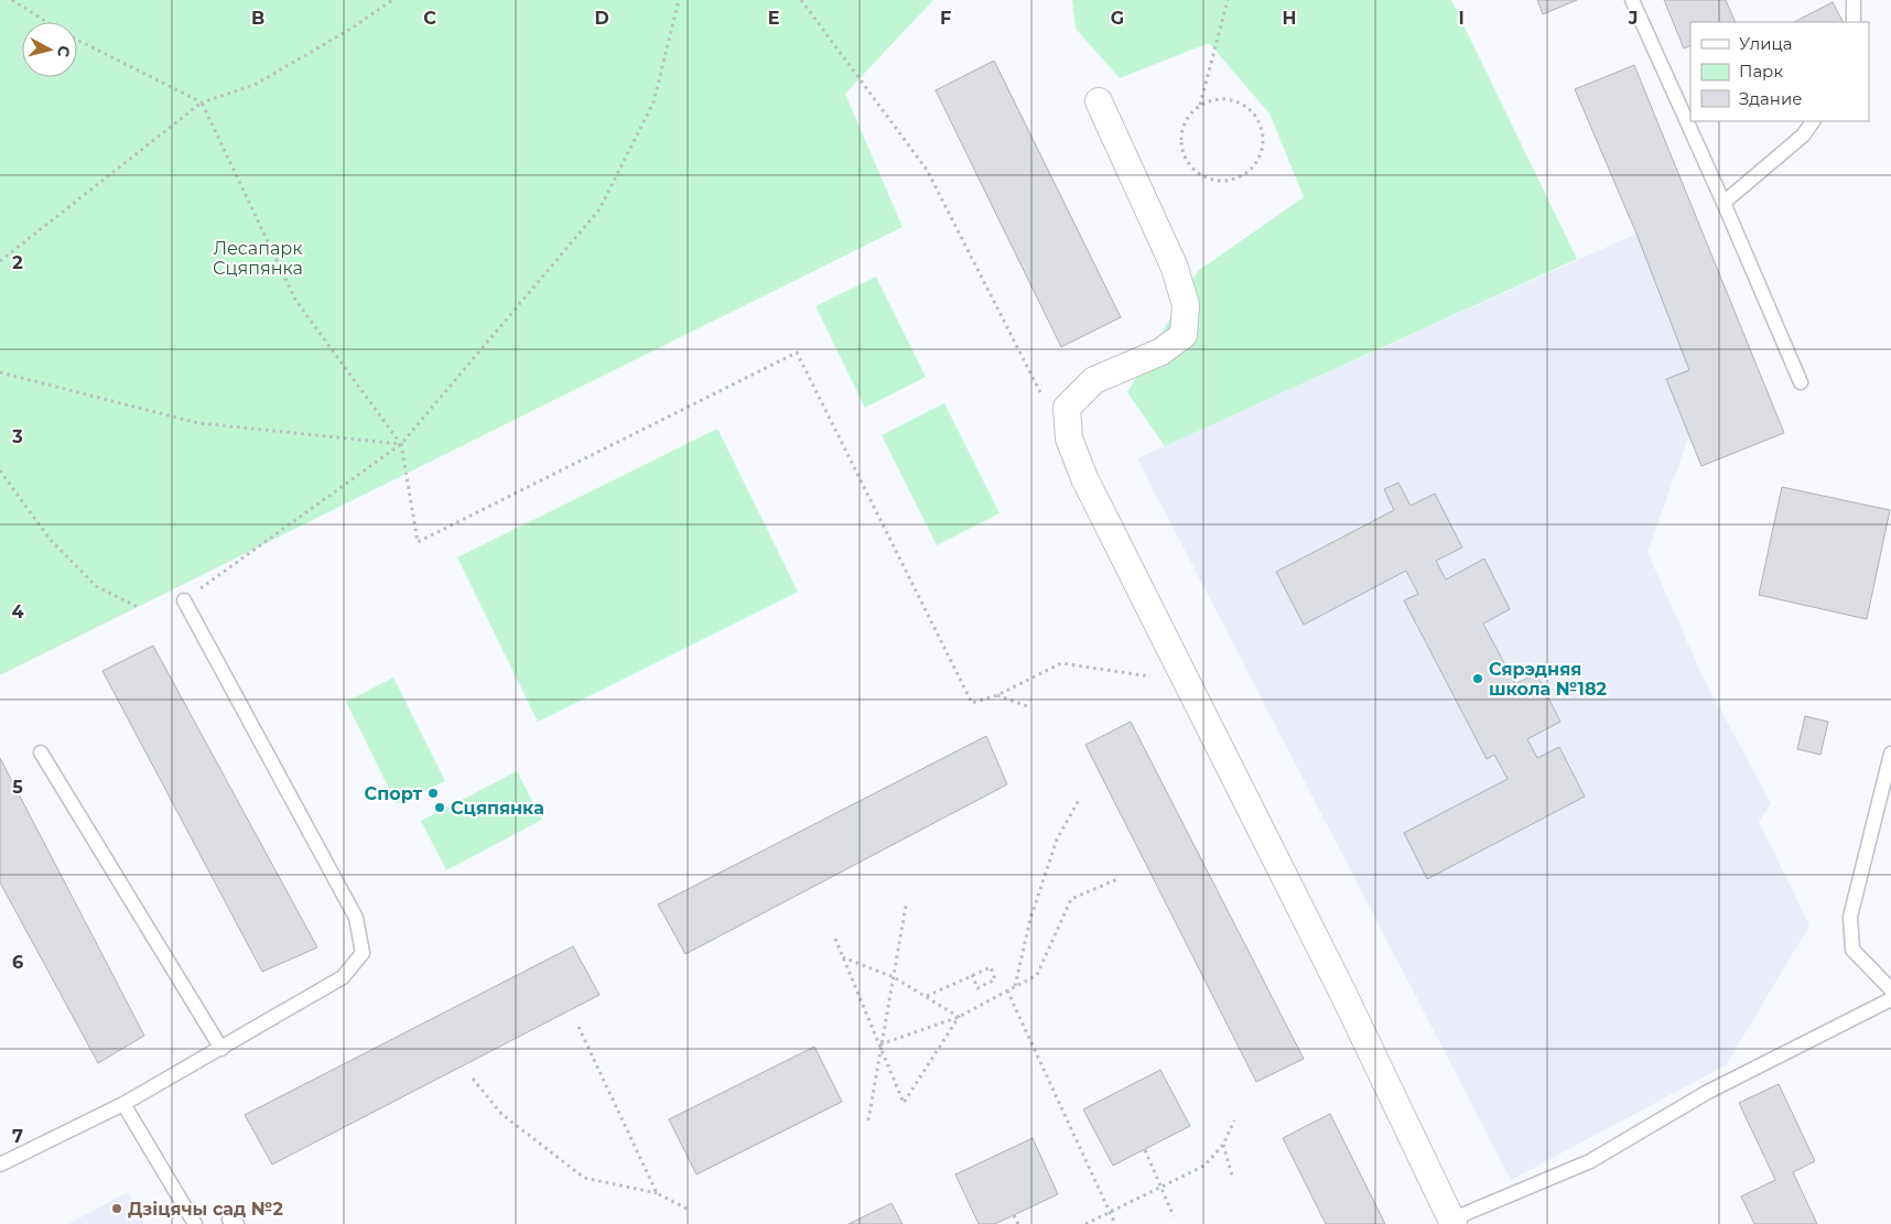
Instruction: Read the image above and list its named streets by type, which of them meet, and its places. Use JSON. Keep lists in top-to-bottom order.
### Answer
{
  "parks": ["Лесапарк Сцяпянка"],
  "places": [
    "Сярэдняя школа №182",
    "Спорт",
    "Сцяпянка",
    "Дзіцячы сад №2"
  ],
  "legend": ["Улица", "Парк", "Здание"],
  "north": "right",
  "grid": {
    "columns": [
      "B",
      "C",
      "D",
      "E",
      "F",
      "G",
      "H",
      "I",
      "J"
    ],
    "rows": [
      "2",
      "3",
      "4",
      "5",
      "6",
      "7"
    ]
  }
}
